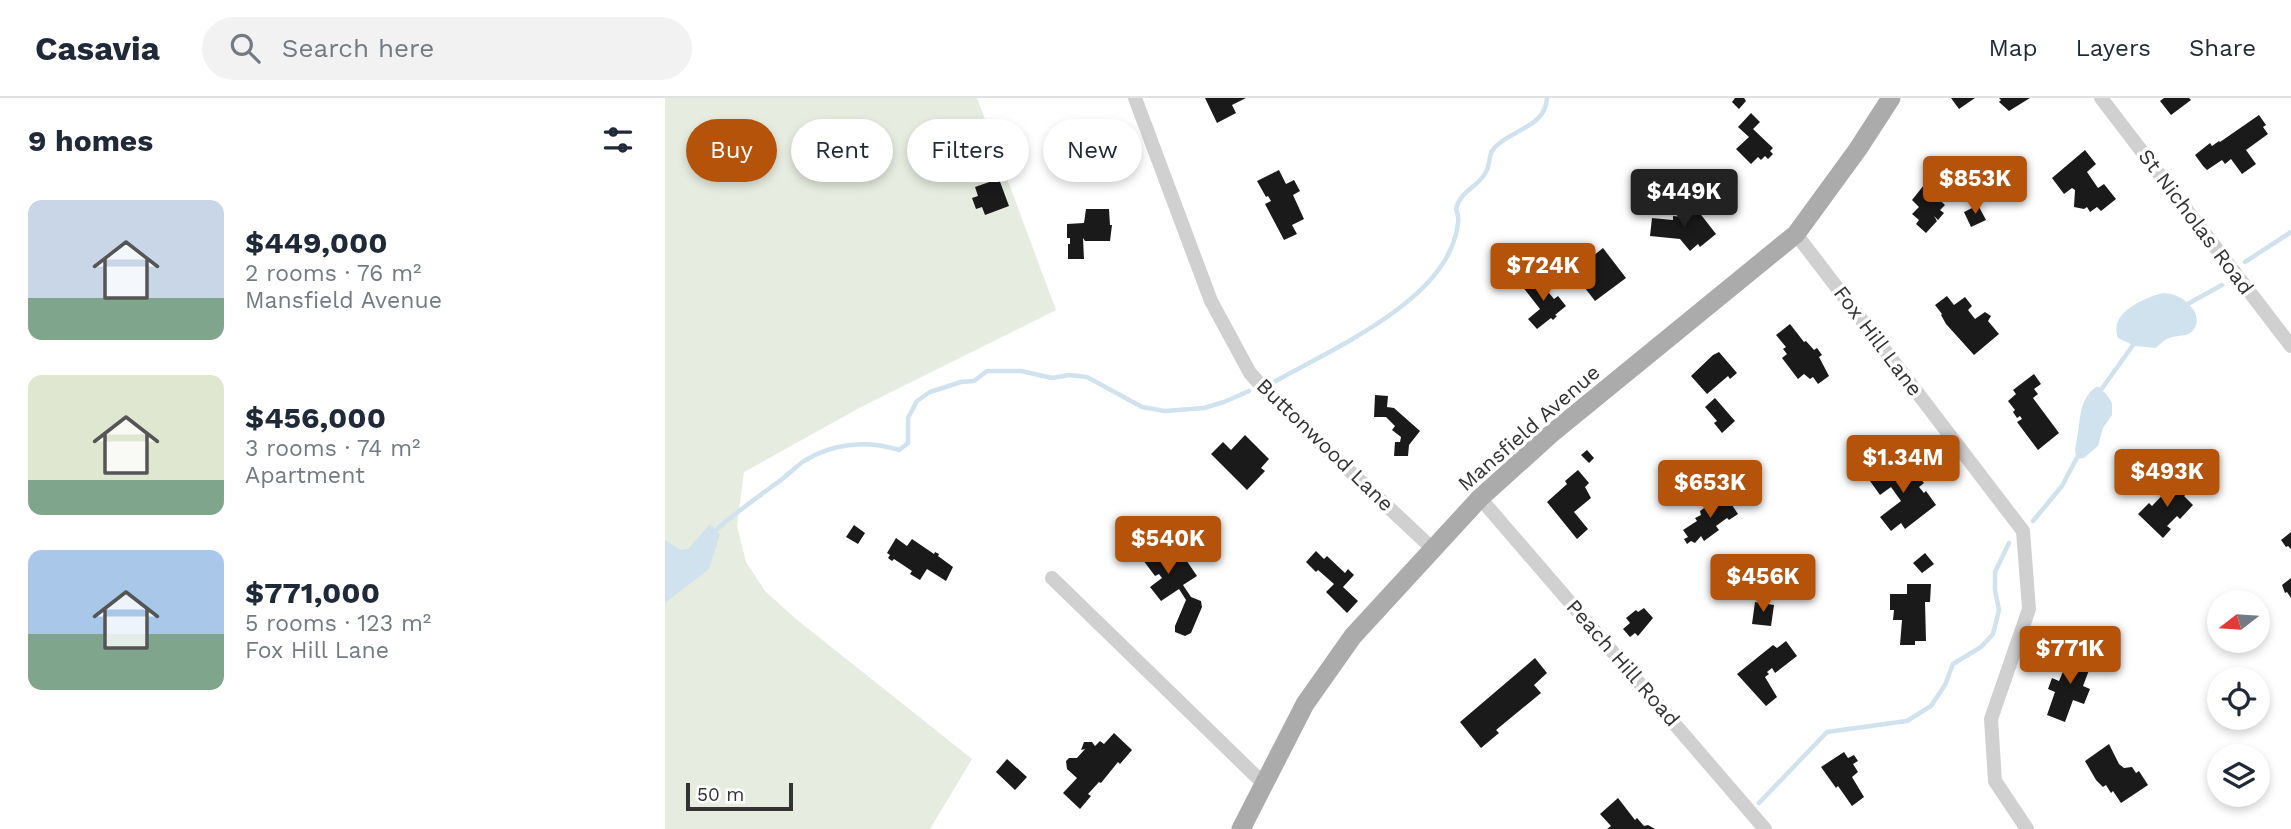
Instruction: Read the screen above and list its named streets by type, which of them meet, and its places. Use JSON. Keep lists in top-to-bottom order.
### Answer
{
  "streets": {
    "main road": ["Mansfield Avenue"],
    "street": [
      "St Nicholas Road",
      "Fox Hill Lane",
      "Buttonwood Lane",
      "Peach Hill Road"
    ]
  },
  "crossings": [
    ["Fox Hill Lane", "Mansfield Avenue"],
    ["Mansfield Avenue", "Buttonwood Lane"],
    ["Mansfield Avenue", "Peach Hill Road"]
  ],
  "scale_bar": "50 m",
  "north": "left",
  "page": {
    "header": "Casavia",
    "search": "Search here",
    "nav": ["Map", "Layers", "Share"],
    "heading": "9 homes",
    "chip": [
      "Buy",
      "Rent",
      "Filters",
      "New"
    ],
    "price": [
      "$853K",
      "$449K",
      "$724K",
      "$1.34M",
      "$493K",
      "$653K",
      "$540K",
      "$456K",
      "$771K"
    ],
    "list": [
      {
        "name": "$449,000",
        "note": "2 rooms · 76 m² · Mansfield Avenue"
      },
      {
        "name": "$456,000",
        "note": "3 rooms · 74 m² · Apartment"
      },
      {
        "name": "$771,000",
        "note": "5 rooms · 123 m² · Fox Hill Lane"
      }
    ],
    "scale": "50 m"
  }
}
